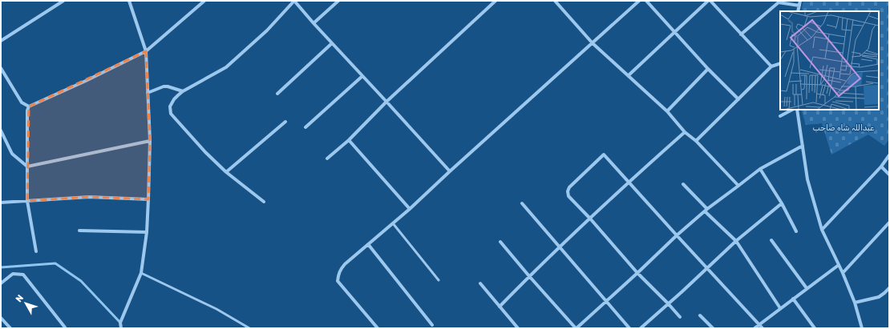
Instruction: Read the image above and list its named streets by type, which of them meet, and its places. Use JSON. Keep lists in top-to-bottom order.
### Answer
{
  "parks": ["عبداللہ شاہ صاحب"],
  "north": "top left"
}
